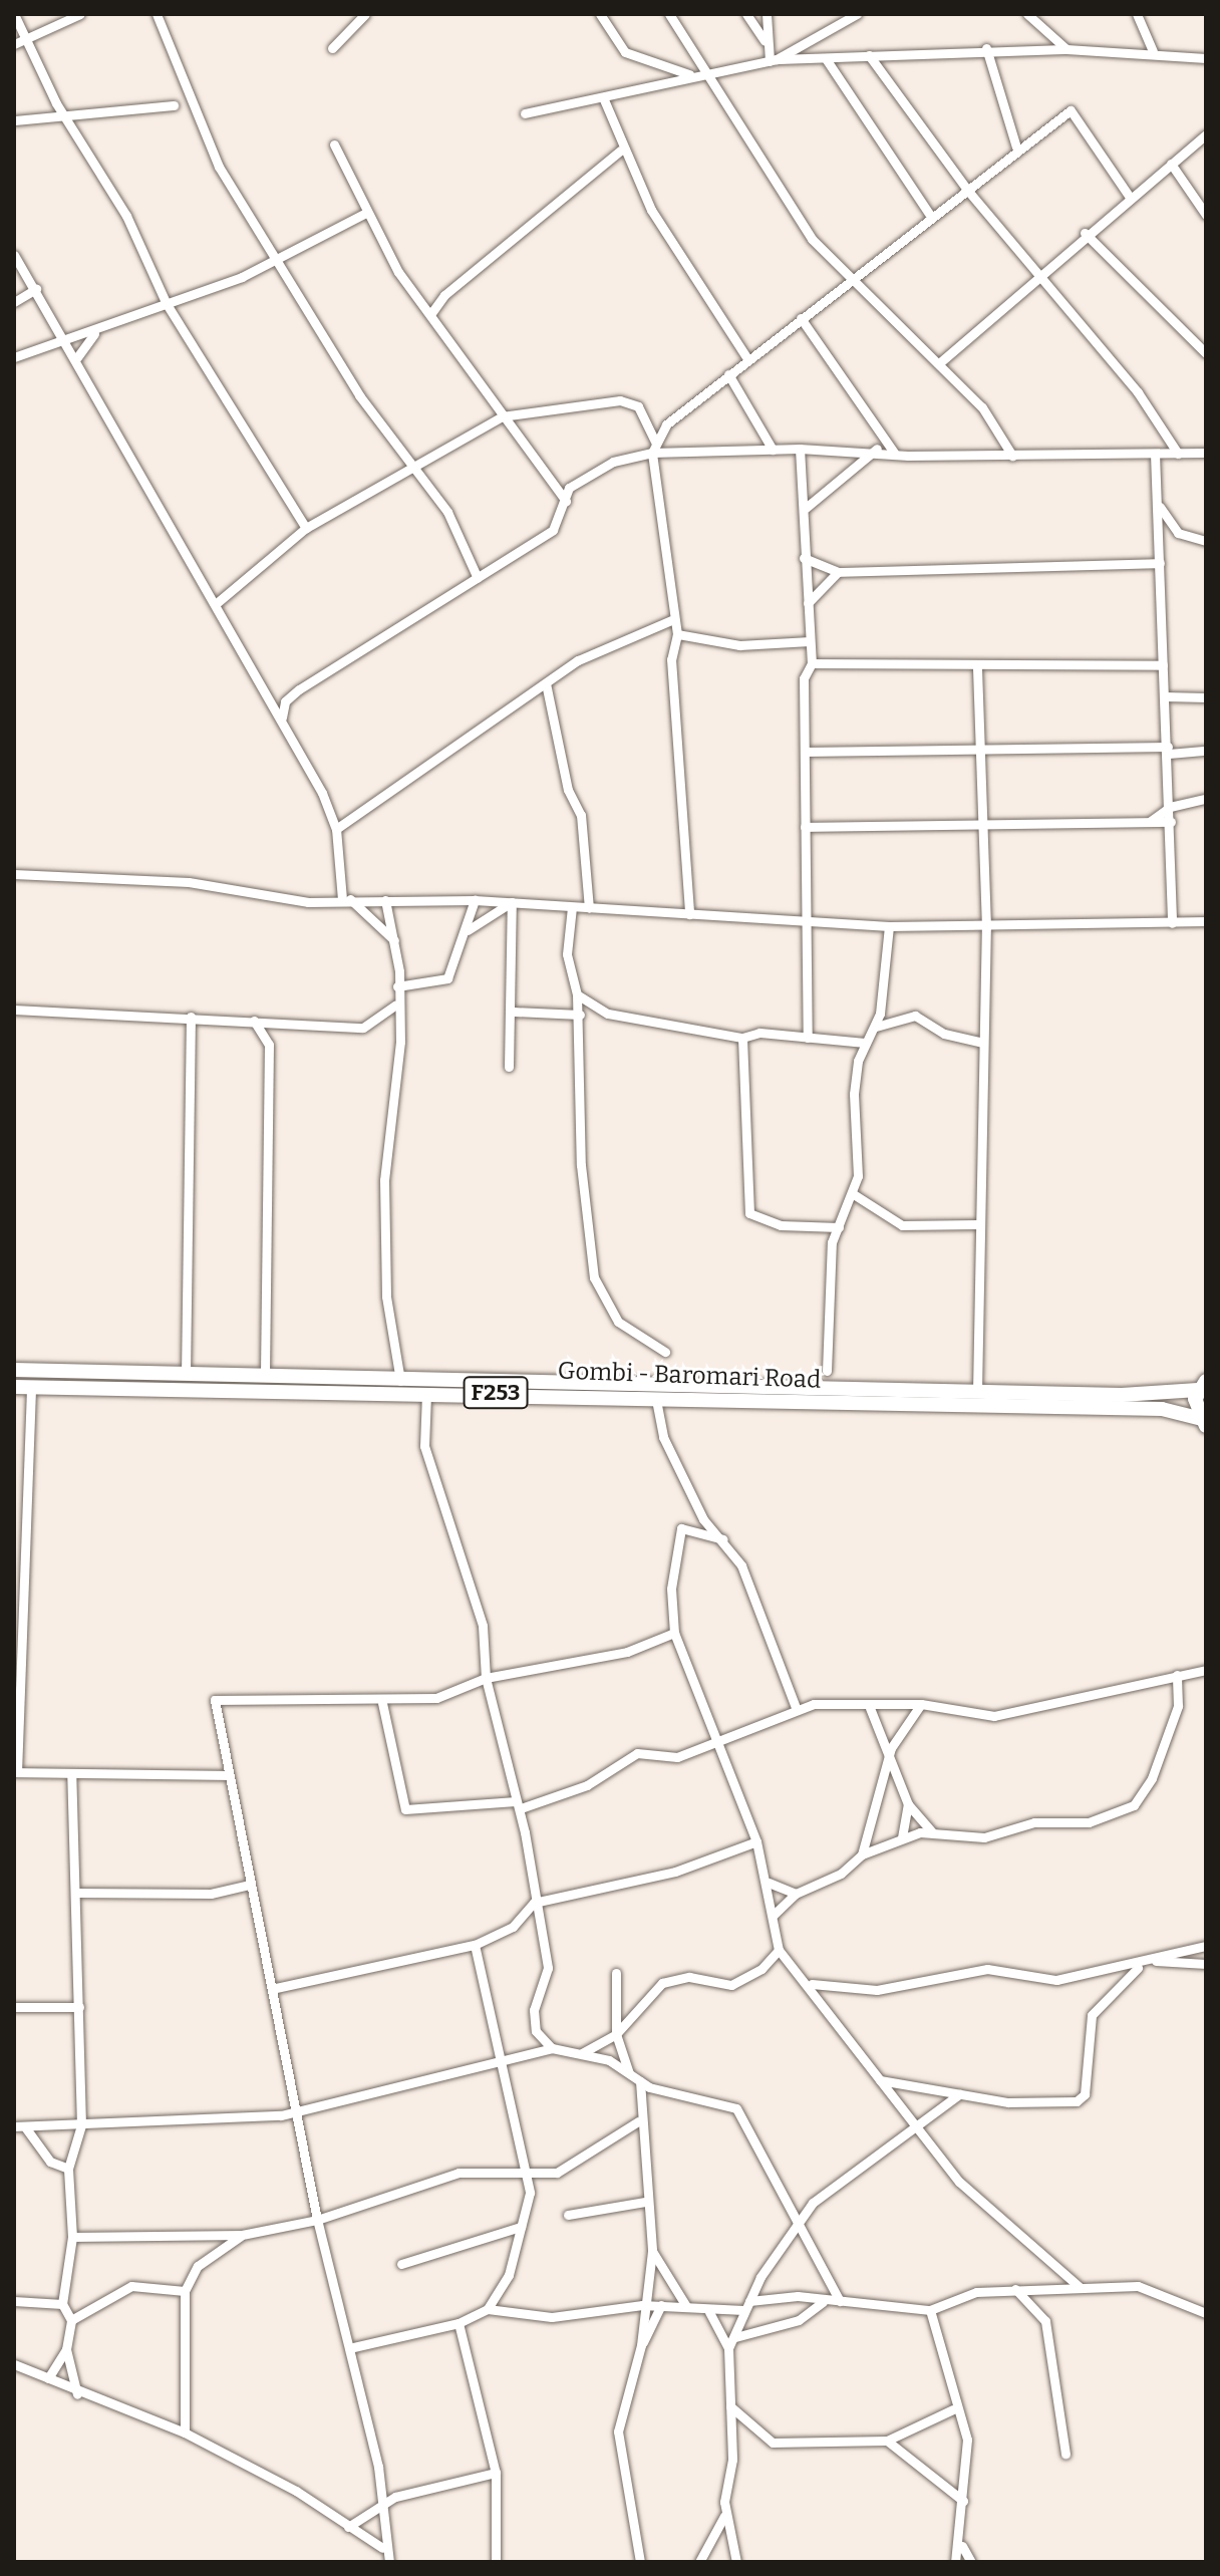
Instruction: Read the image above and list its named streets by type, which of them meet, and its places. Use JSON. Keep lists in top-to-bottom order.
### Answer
{
  "streets": {
    "main road": ["Gombi - Baromari Road", "F253"]
  },
  "crossings": [
    ["Gombi - Baromari Road", "F253"]
  ]
}
